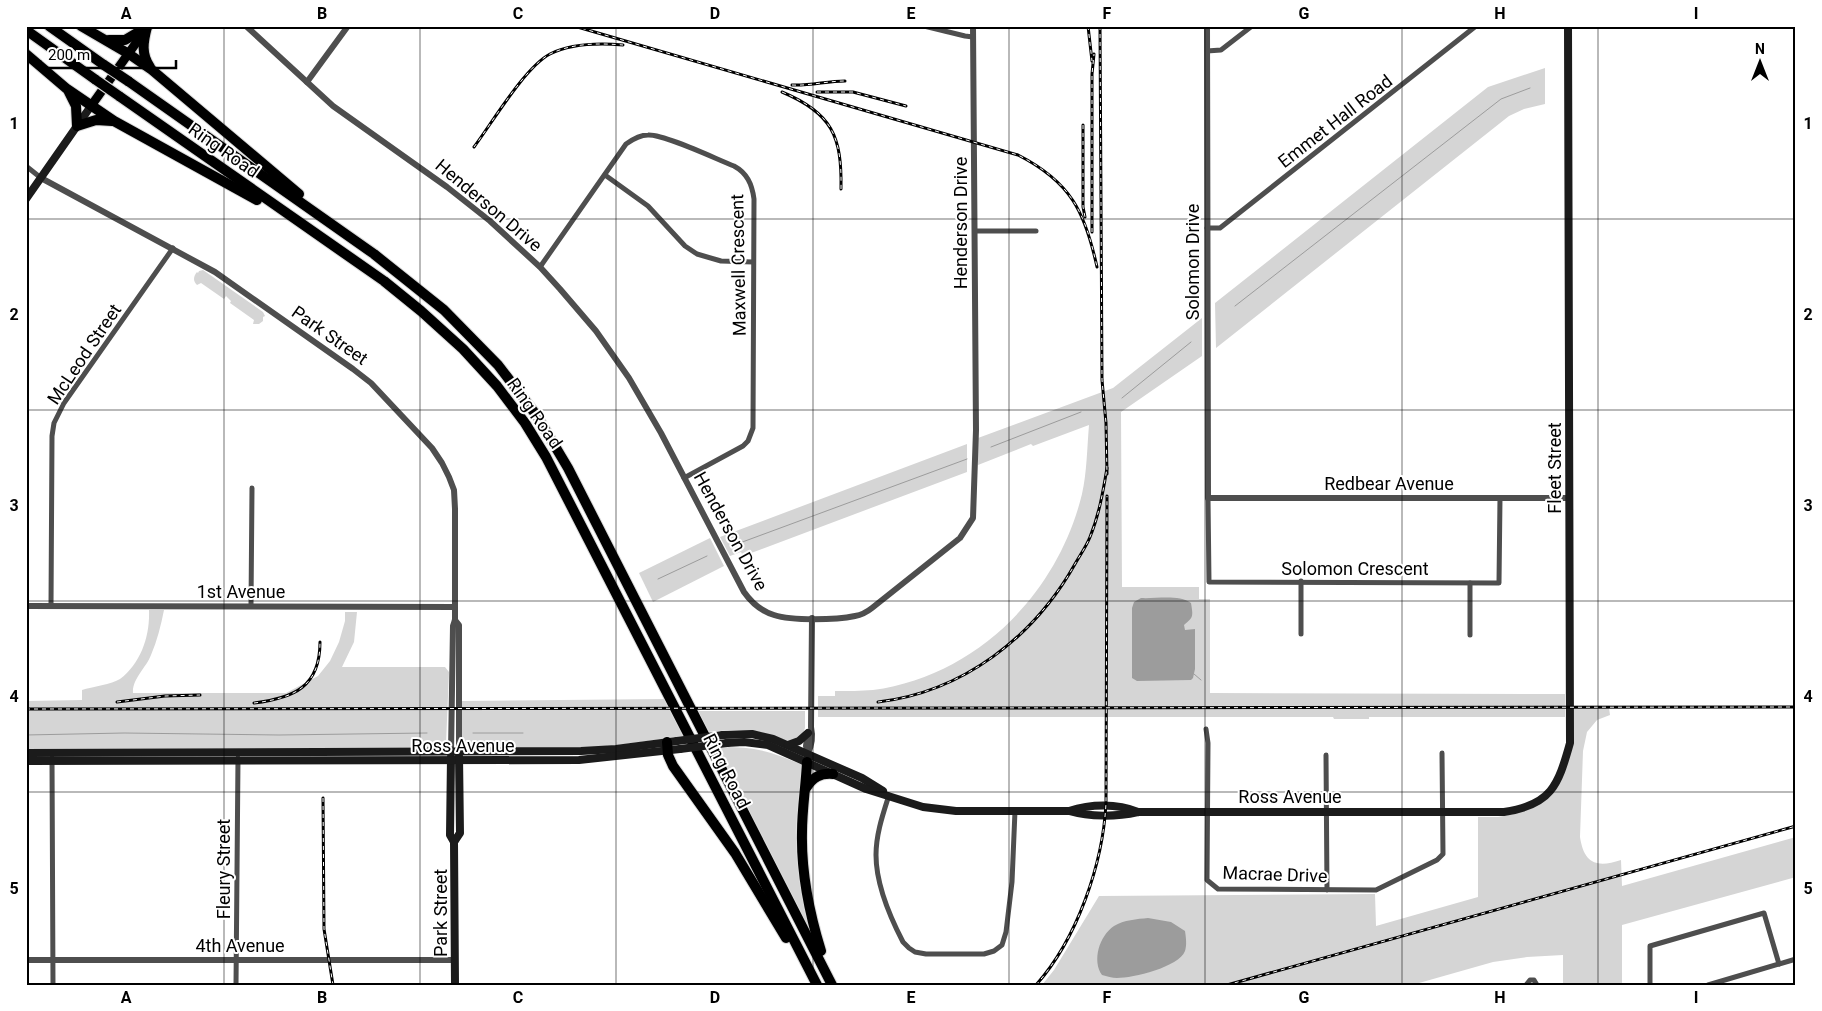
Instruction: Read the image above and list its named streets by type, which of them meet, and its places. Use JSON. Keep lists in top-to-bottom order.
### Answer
{
  "streets": {
    "highway": ["Ring Road"],
    "main road": ["Park Street", "Fleet Street", "Ross Avenue"],
    "street": [
      "Emmet Hall Road",
      "Henderson Drive",
      "Solomon Drive",
      "Maxwell Crescent",
      "McLeod Street",
      "Redbear Avenue",
      "Solomon Crescent",
      "1st Avenue",
      "Fleury Street",
      "Macrae Drive",
      "4th Avenue"
    ]
  },
  "crossings": [
    ["Emmet Hall Road", "Solomon Drive"],
    ["Henderson Drive", "Maxwell Crescent"],
    ["Solomon Drive", "Redbear Avenue"],
    ["Solomon Drive", "Solomon Crescent"],
    ["Park Street", "McLeod Street"],
    ["Park Street", "1st Avenue"],
    ["Park Street", "Ross Avenue"],
    ["Park Street", "4th Avenue"],
    ["McLeod Street", "1st Avenue"],
    ["Fleet Street", "Redbear Avenue"],
    ["Fleet Street", "Ross Avenue"],
    ["Fleet Street", "Macrae Drive"],
    ["Redbear Avenue", "Solomon Crescent"],
    ["Ross Avenue", "Fleury Street"],
    ["Ross Avenue", "Macrae Drive"],
    ["Fleury Street", "4th Avenue"]
  ],
  "scale_bar": "200 m",
  "north": "top",
  "grid": {
    "columns": [
      "A",
      "B",
      "C",
      "D",
      "E",
      "F",
      "G",
      "H",
      "I"
    ],
    "rows": [
      "1",
      "2",
      "3",
      "4",
      "5"
    ]
  }
}
